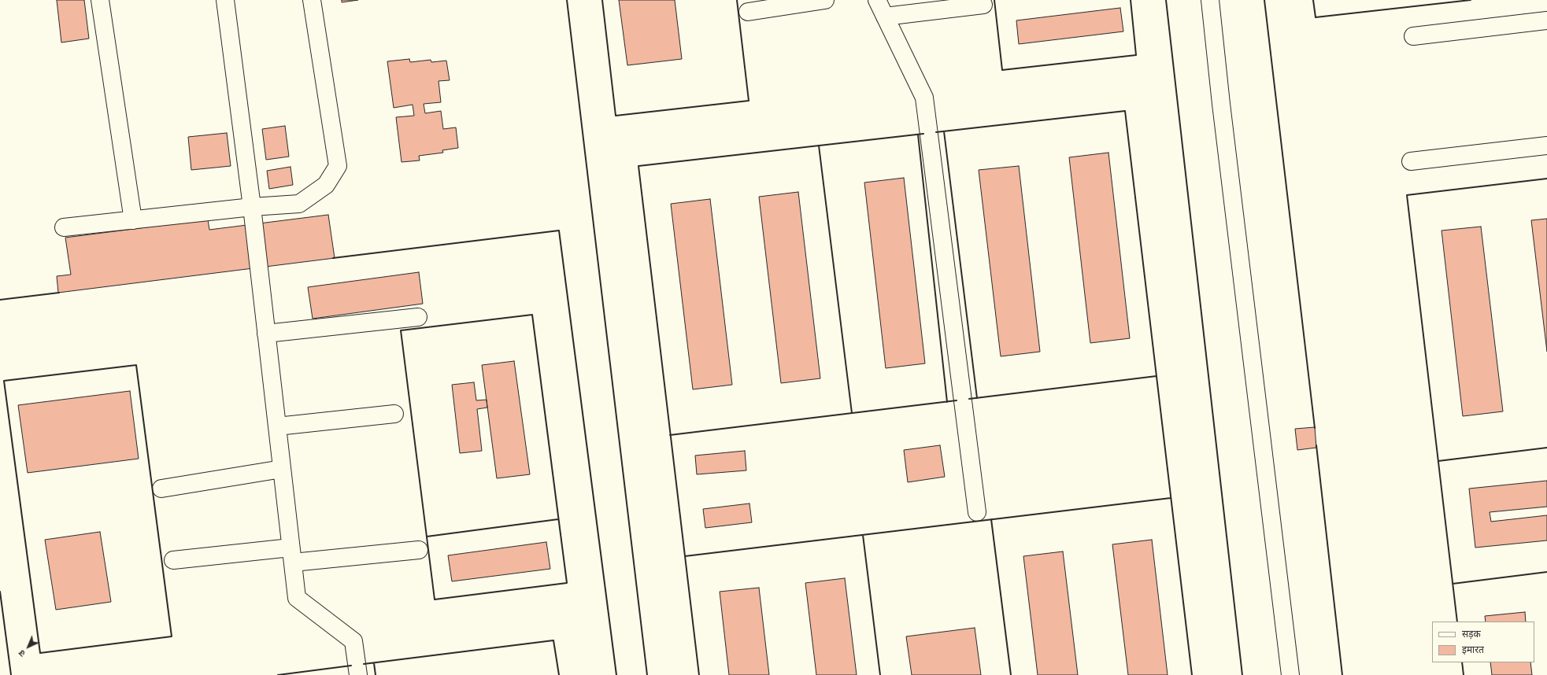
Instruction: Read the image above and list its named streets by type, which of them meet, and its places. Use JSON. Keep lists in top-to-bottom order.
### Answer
{
  "legend": ["सड़क", "इमारत"],
  "north": "bottom left"
}
